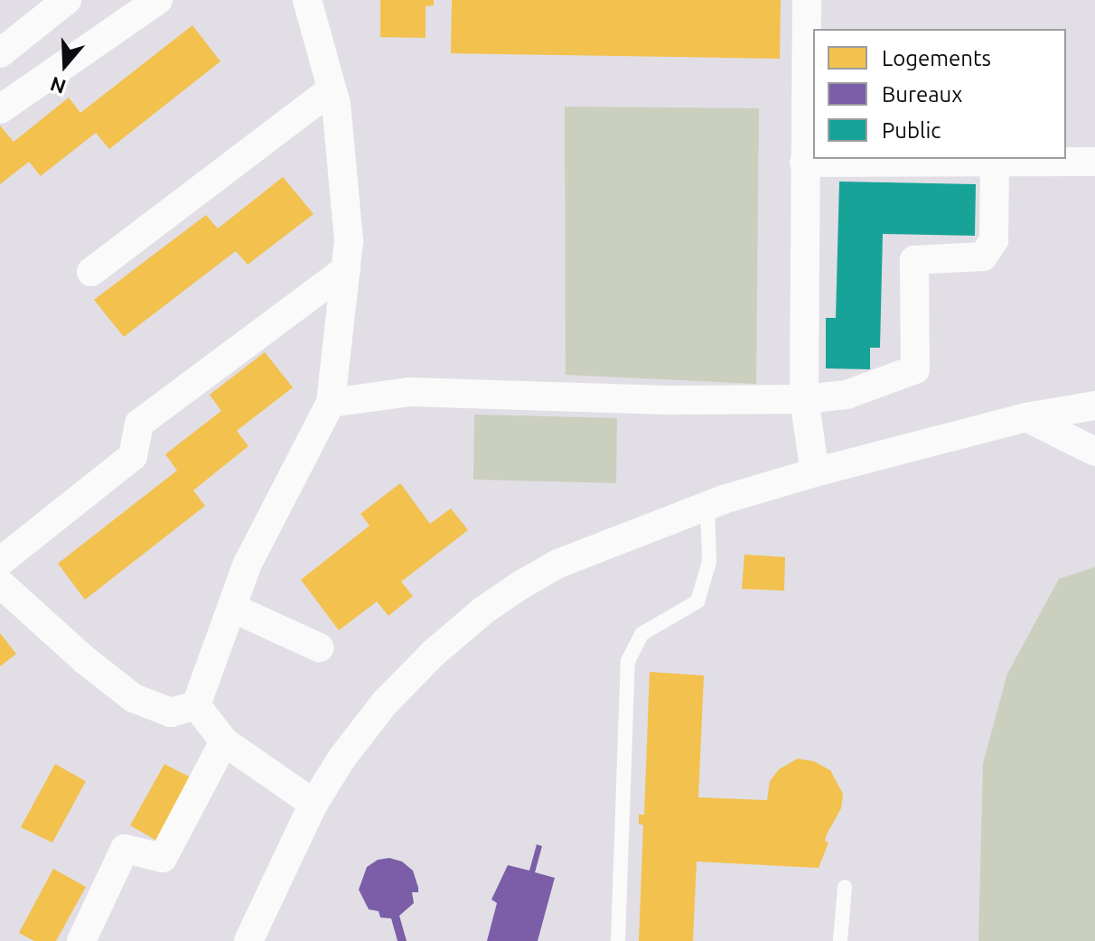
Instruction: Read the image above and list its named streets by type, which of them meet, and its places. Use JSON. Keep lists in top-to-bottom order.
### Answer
{
  "legend": ["Logements", "Bureaux", "Public"],
  "north": "bottom"
}
